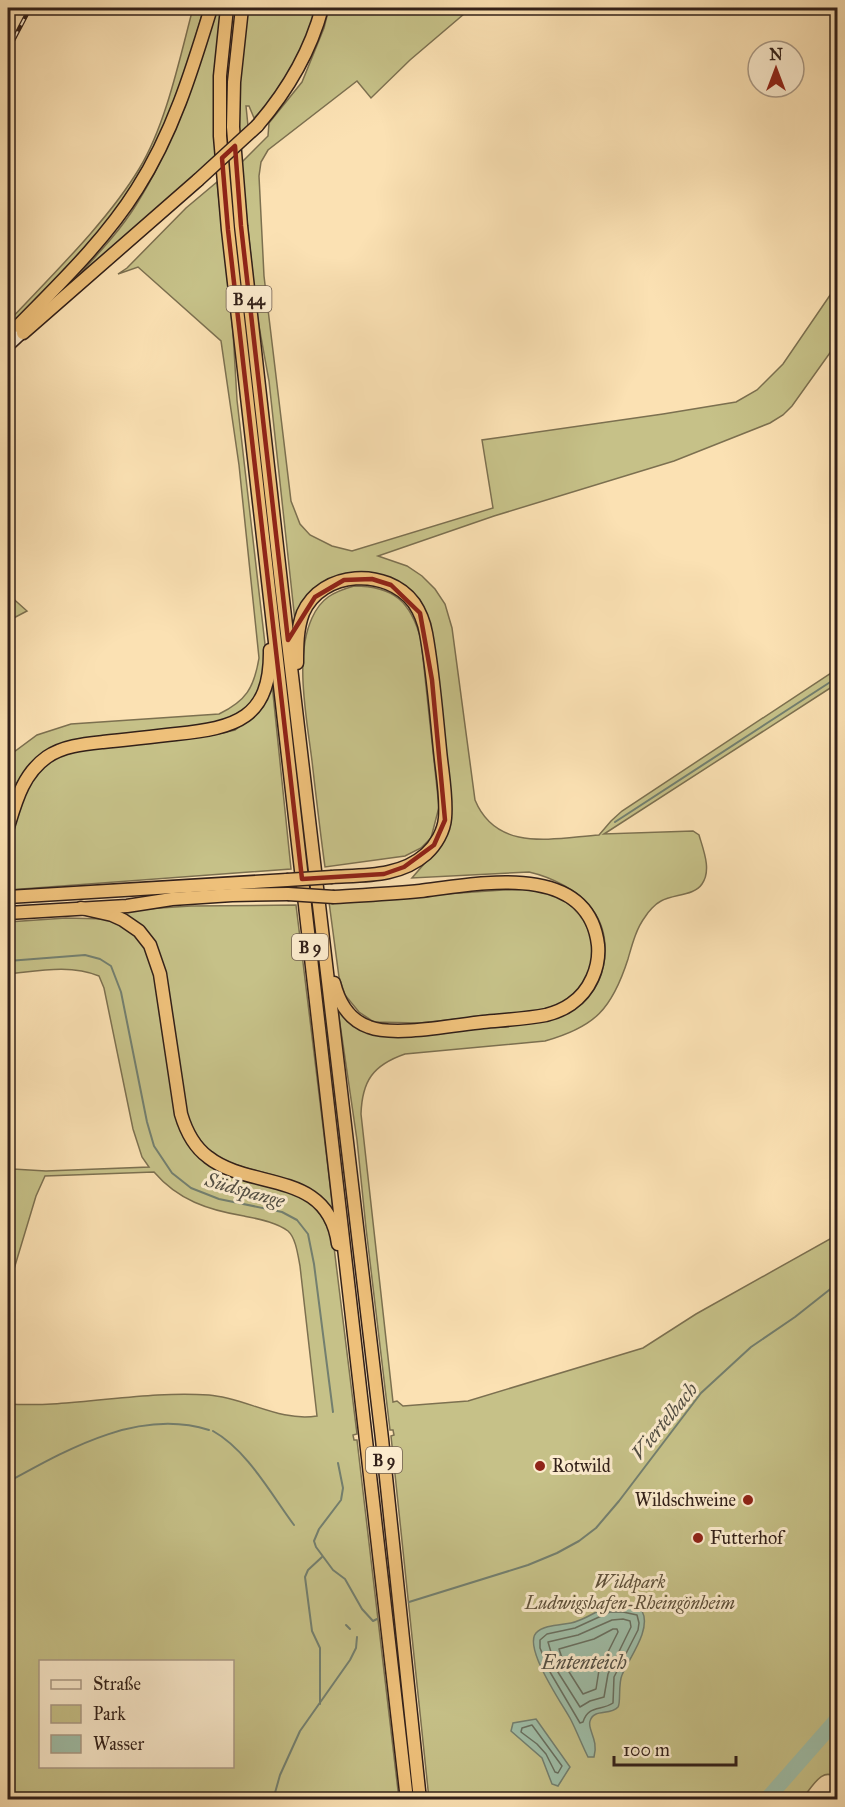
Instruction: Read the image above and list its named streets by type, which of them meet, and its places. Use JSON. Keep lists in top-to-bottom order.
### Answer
{
  "streets": {
    "highway": ["B 44", "B 9"]
  },
  "crossings": [
    ["B 44", "B 9"]
  ],
  "water": ["Südspange", "Viertelbach", "Ententeich"],
  "parks": ["Wildpark Ludwigshafen-Rheingönheim"],
  "places": ["Rotwild", "Wildschweine", "Futterhof"],
  "legend": ["Straße", "Park", "Wasser"],
  "scale_bar": "100 m",
  "north": "top"
}
